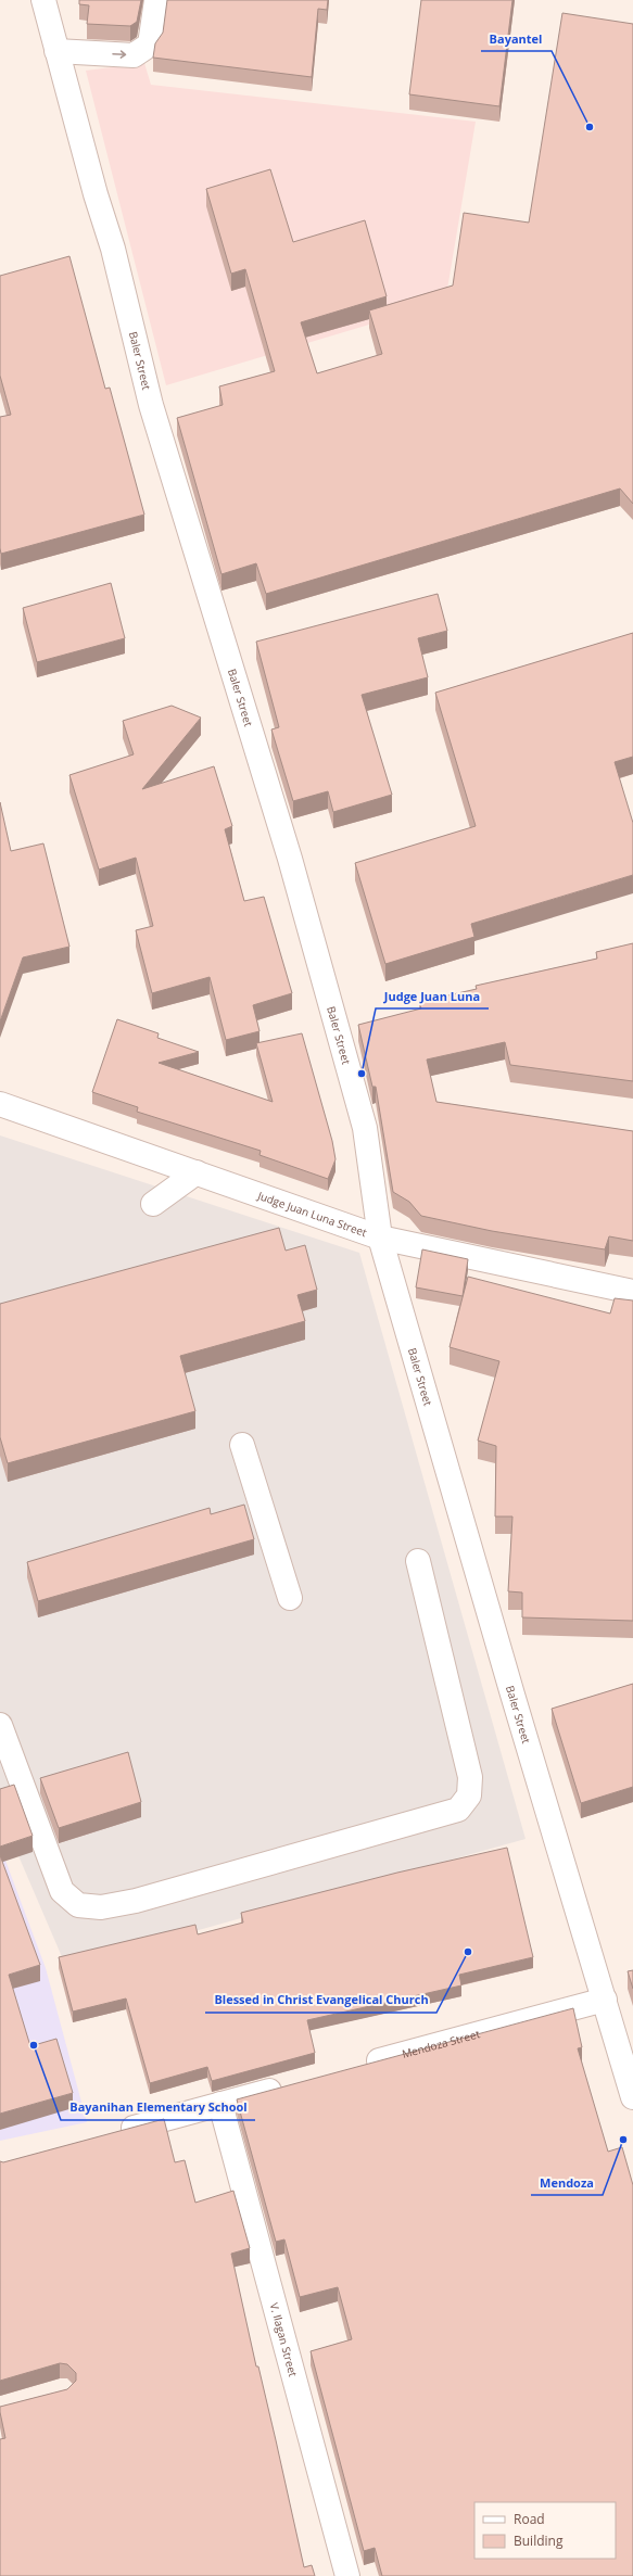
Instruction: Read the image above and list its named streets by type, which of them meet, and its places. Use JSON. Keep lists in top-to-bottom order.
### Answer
{
  "streets": {
    "street": [
      "Baler Street",
      "Judge Juan Luna Street",
      "Mendoza Street",
      "V. Ilagan Street"
    ]
  },
  "crossings": [
    ["Baler Street", "Judge Juan Luna Street"],
    ["Baler Street", "Mendoza Street"]
  ],
  "places": [
    "Bayantel",
    "Judge Juan Luna",
    "Blessed in Christ Evangelical Church",
    "Bayanihan Elementary School",
    "Mendoza"
  ],
  "legend": ["Road", "Building"]
}
